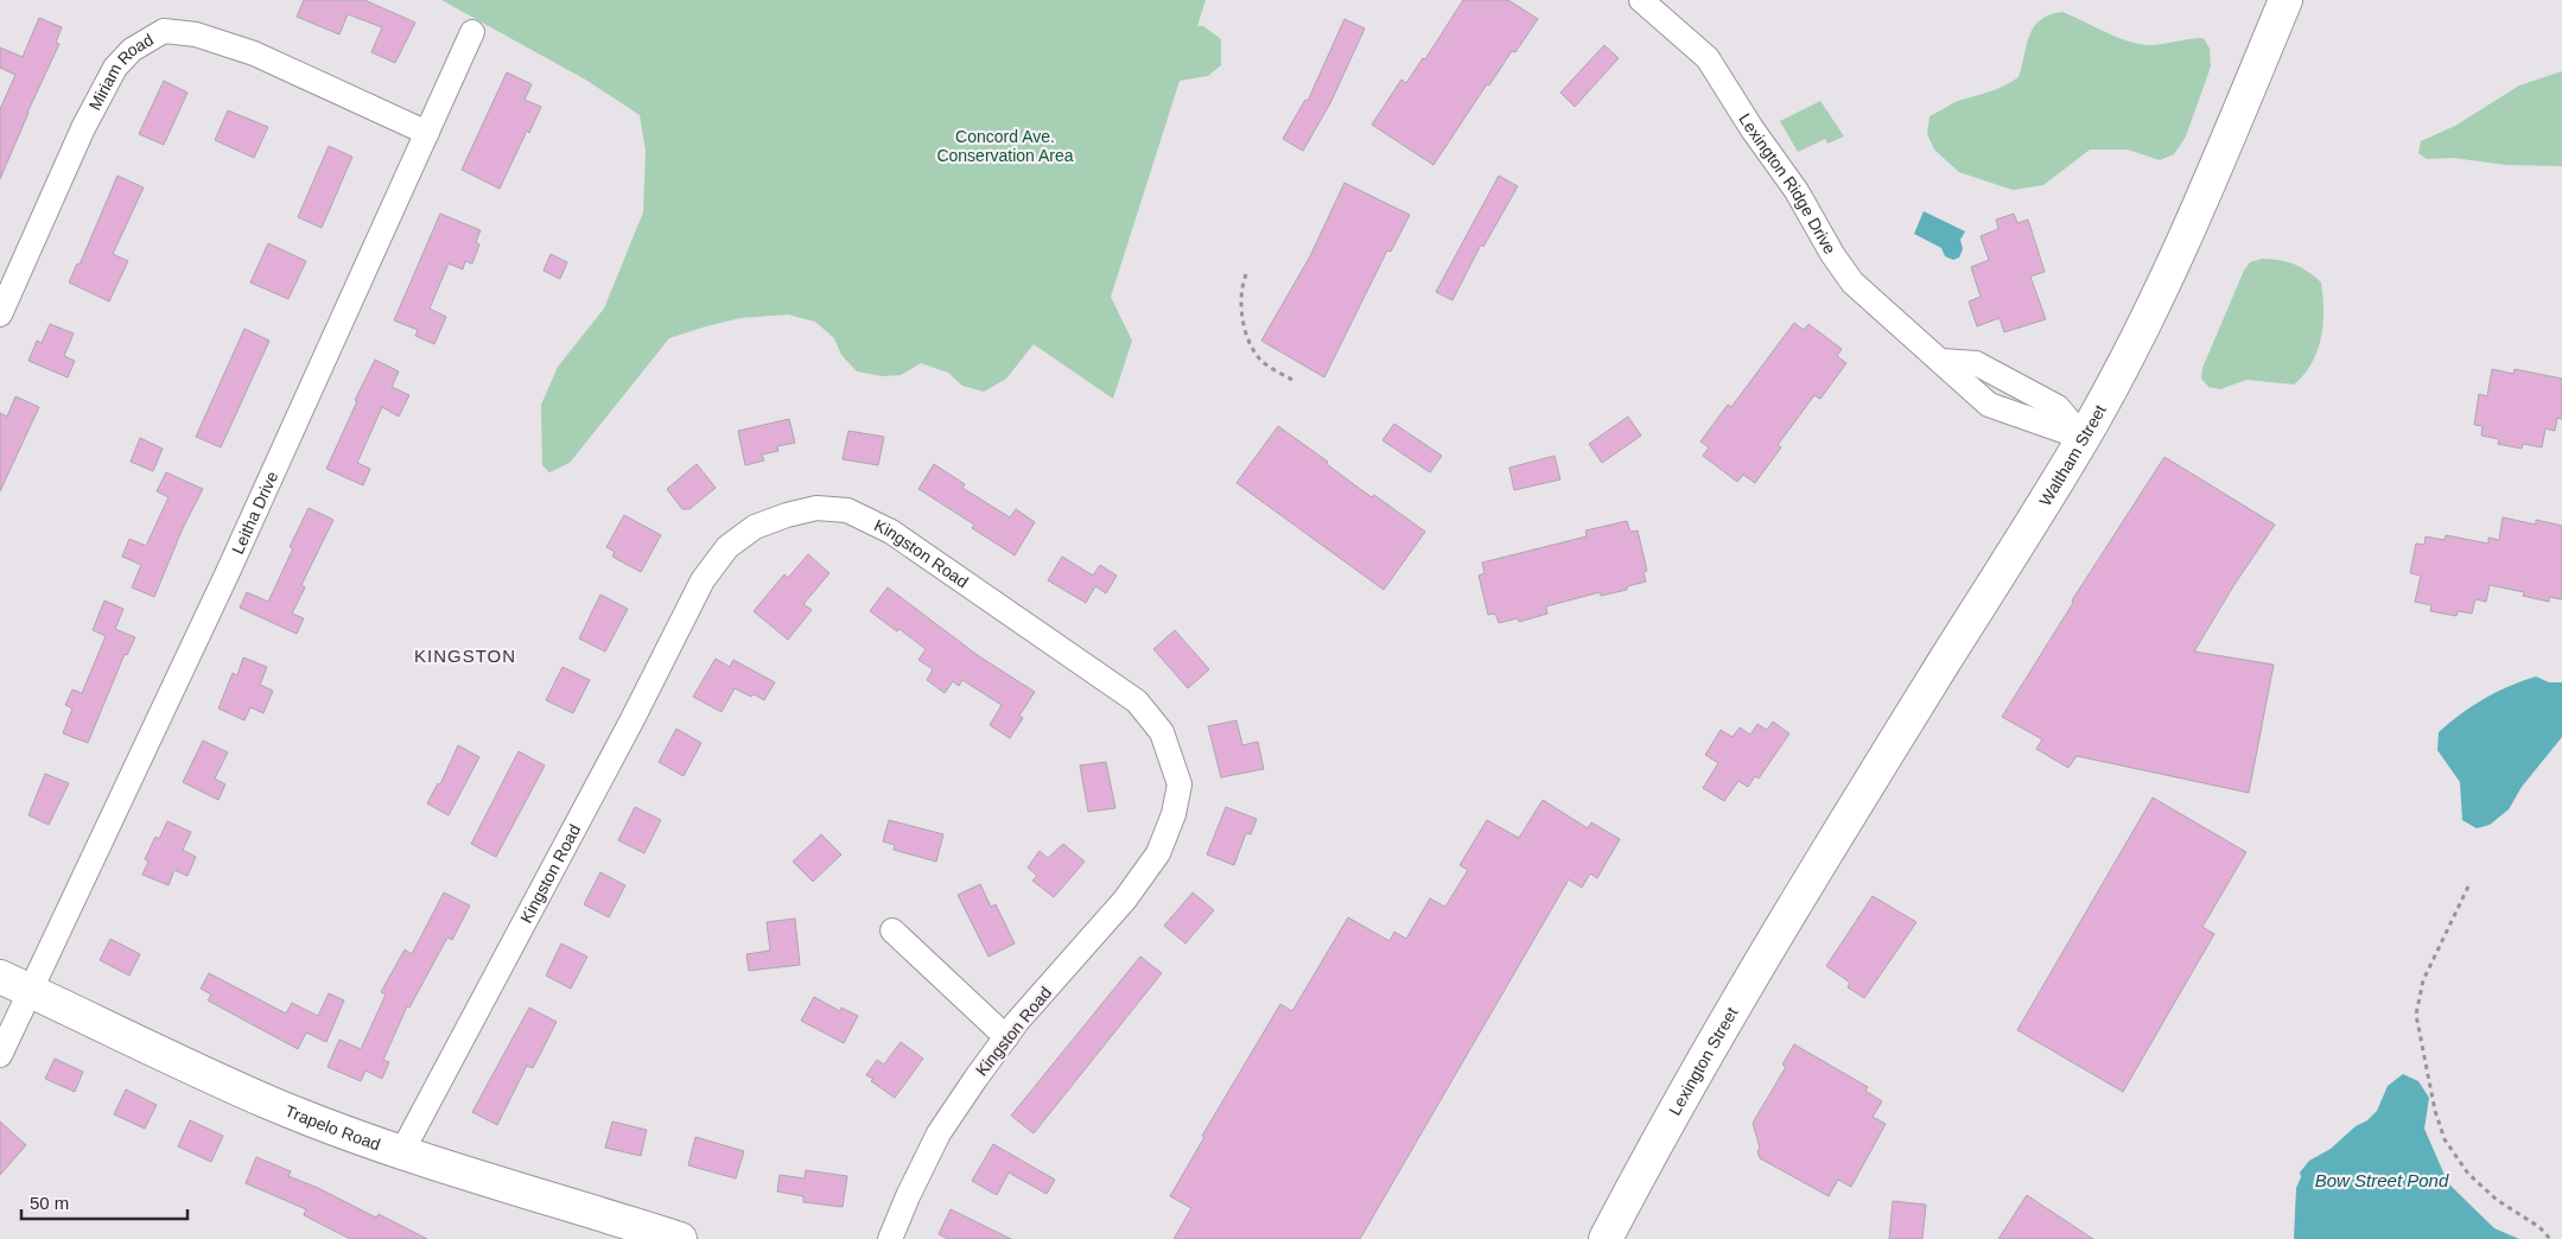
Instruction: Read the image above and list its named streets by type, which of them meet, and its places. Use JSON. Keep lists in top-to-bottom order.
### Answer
{
  "streets": {
    "main road": ["Waltham Street", "Lexington Street", "Trapelo Road"],
    "street": [
      "Miriam Road",
      "Lexington Ridge Drive",
      "Leitha Drive",
      "Kingston Road"
    ]
  },
  "crossings": [
    ["Miriam Road", "Leitha Drive"],
    ["Lexington Ridge Drive", "Waltham Street"],
    ["Waltham Street", "Lexington Street"],
    ["Leitha Drive", "Trapelo Road"],
    ["Kingston Road", "Trapelo Road"]
  ],
  "districts": ["KINGSTON"],
  "water": ["Bow Street Pond"],
  "parks": ["Concord Ave. Conservation Area"],
  "scale_bar": "50 m"
}
